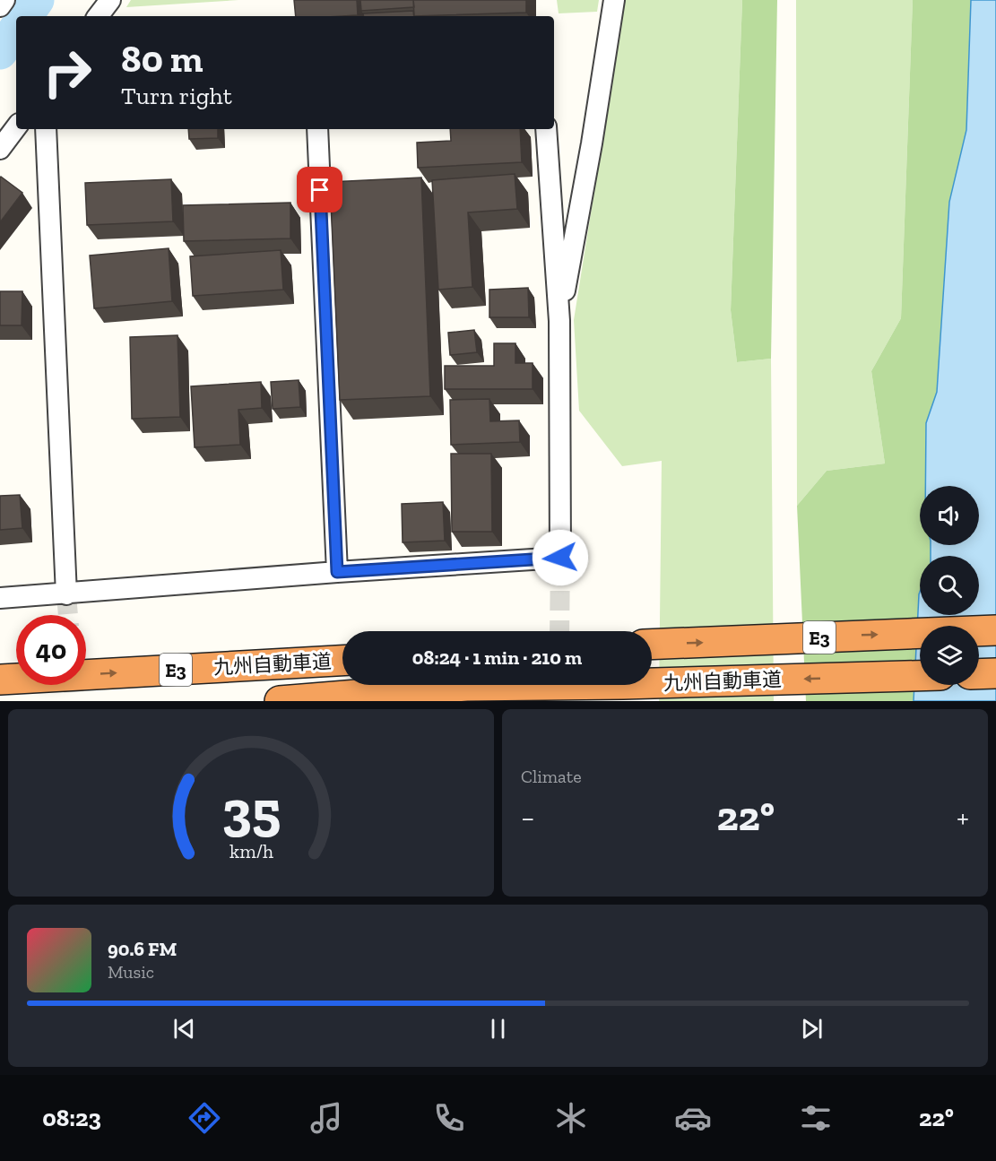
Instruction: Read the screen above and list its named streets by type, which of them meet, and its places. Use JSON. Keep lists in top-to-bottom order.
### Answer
{
  "streets": {
    "highway": ["E3", "九州自動車道"]
  },
  "page": {
    "turn": ["80 m", "Turn right"],
    "limit": "40",
    "trip": "08:24 · 1 min · 210 m",
    "tile": "Climate",
    "heat": ["−", "22°", "+"],
    "song": ["90.6 FM", "Music"],
    "tabs": ["08:23", "22°"],
    "gauge": ["35", "km/h"]
  }
}
